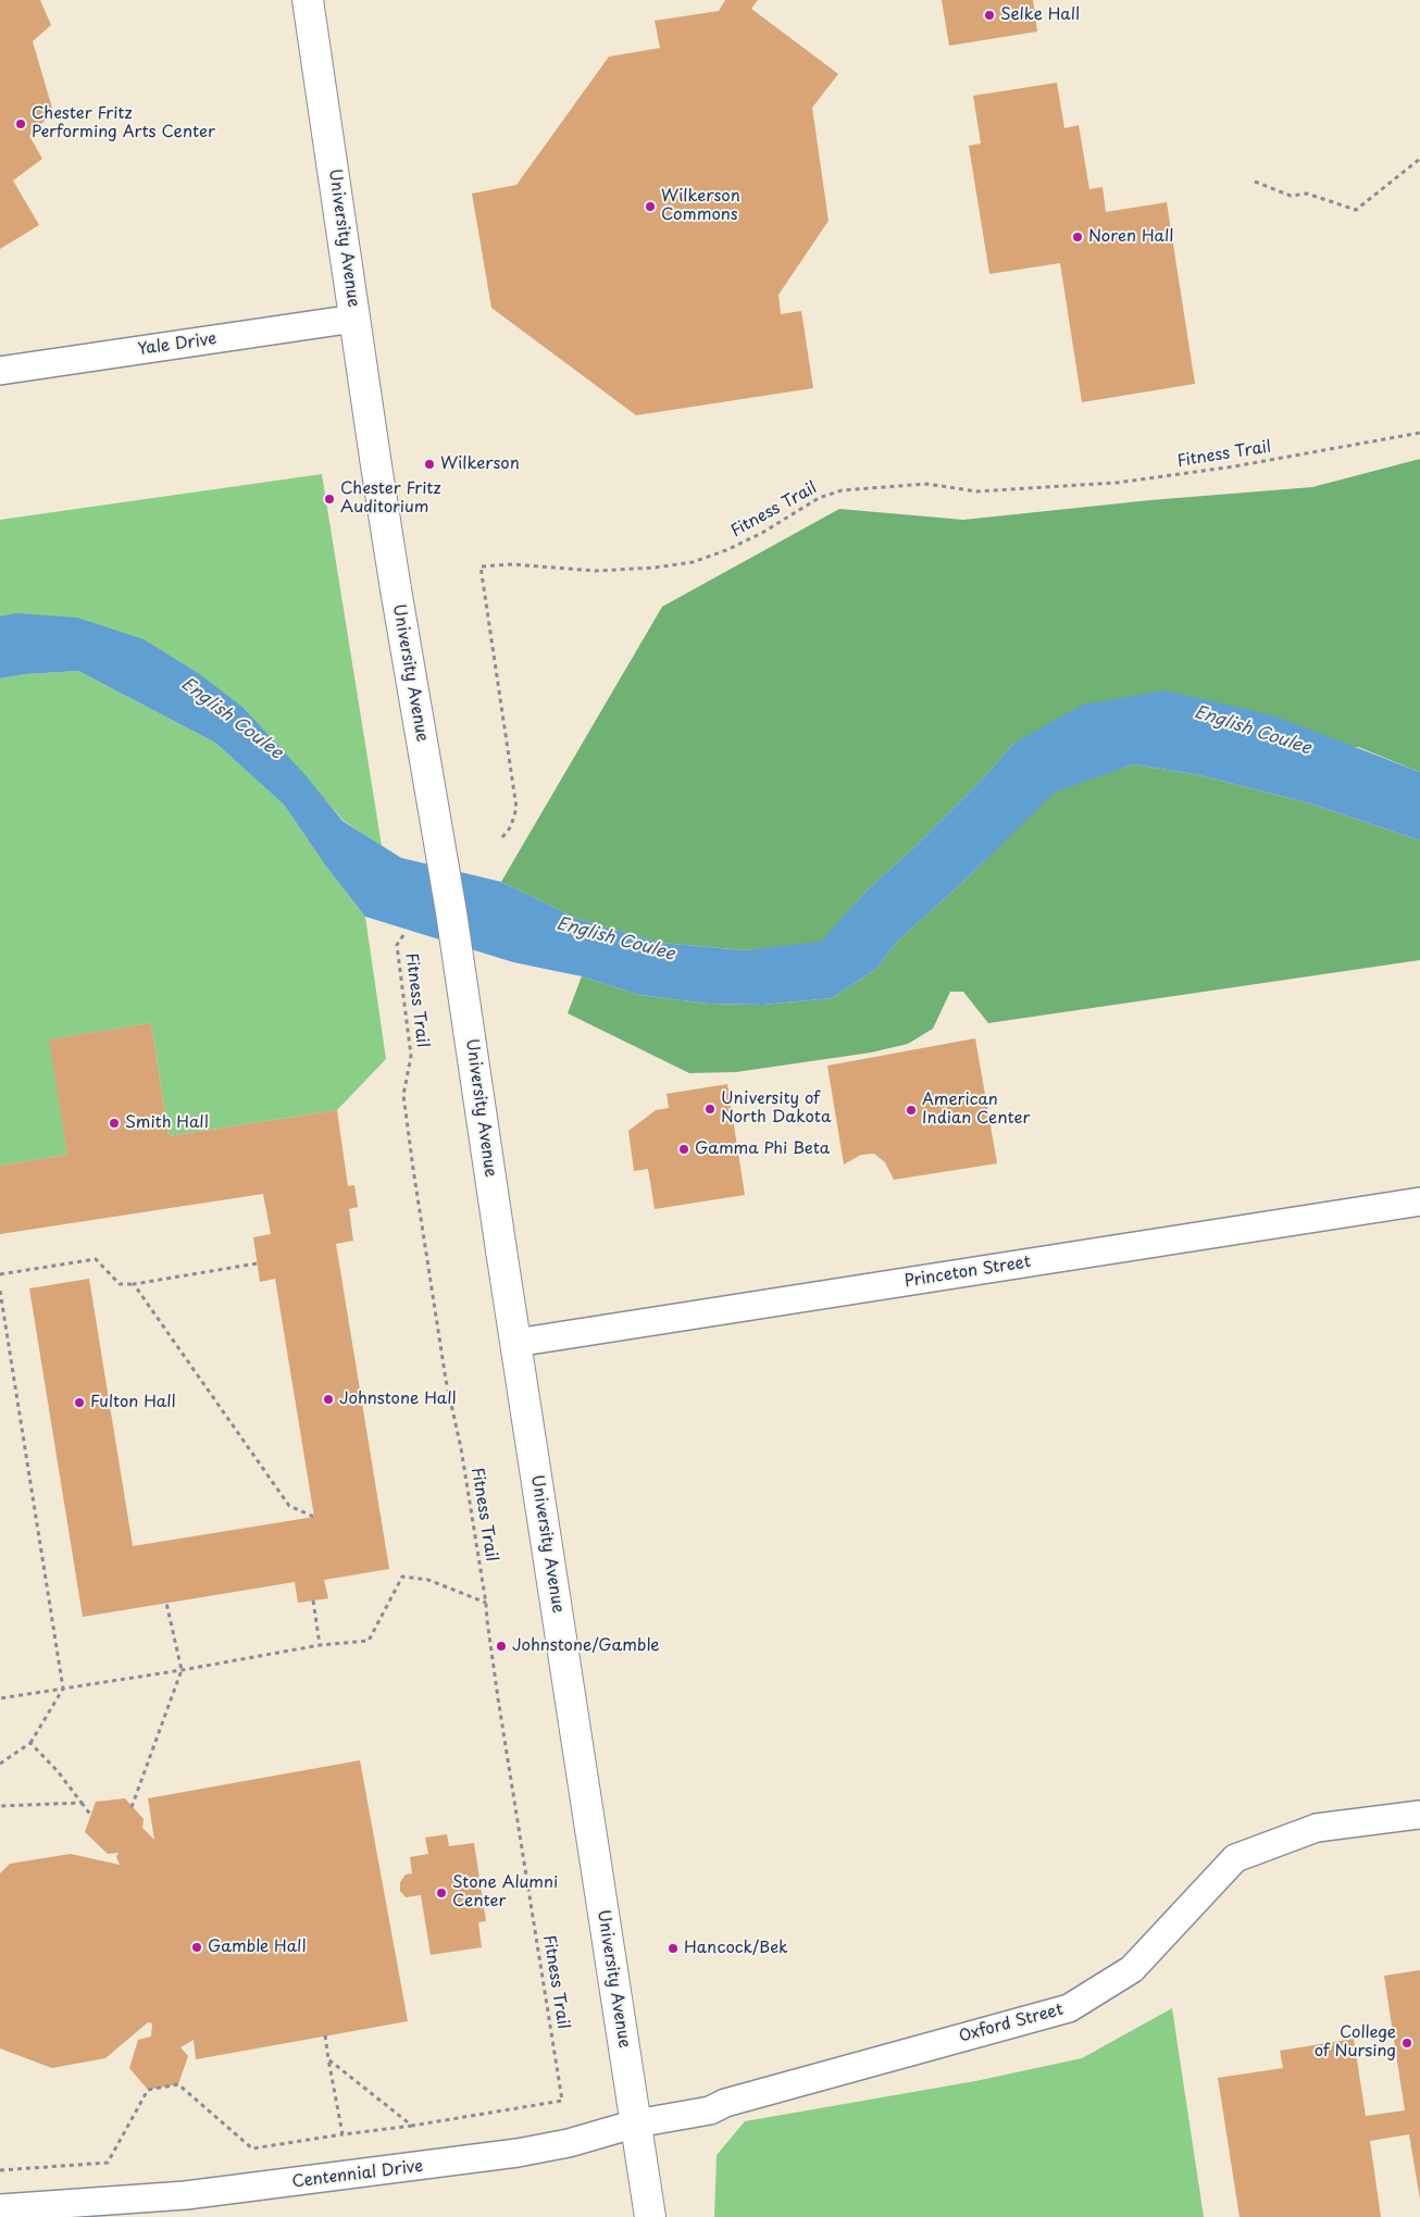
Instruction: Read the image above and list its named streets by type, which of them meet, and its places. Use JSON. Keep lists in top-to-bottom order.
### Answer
{
  "streets": {
    "street": [
      "University Avenue",
      "Yale Drive",
      "Princeton Street",
      "Oxford Street",
      "Centennial Drive"
    ],
    "path": ["Fitness Trail"]
  },
  "crossings": [
    ["University Avenue", "Yale Drive"],
    ["University Avenue", "Princeton Street"],
    ["University Avenue", "Centennial Drive"],
    ["Oxford Street", "Centennial Drive"]
  ],
  "water": ["English Coulee"],
  "places": [
    "Selke Hall",
    "Chester Fritz Performing Arts Center",
    "Wilkerson Commons",
    "Noren Hall",
    "Wilkerson",
    "Chester Fritz Auditorium",
    "University of North Dakota",
    "American Indian Center",
    "Smith Hall",
    "Gamma Phi Beta",
    "Johnstone Hall",
    "Fulton Hall",
    "Johnstone/Gamble",
    "Stone Alumni Center",
    "Gamble Hall",
    "Hancock/Bek",
    "College of Nursing"
  ]
}
